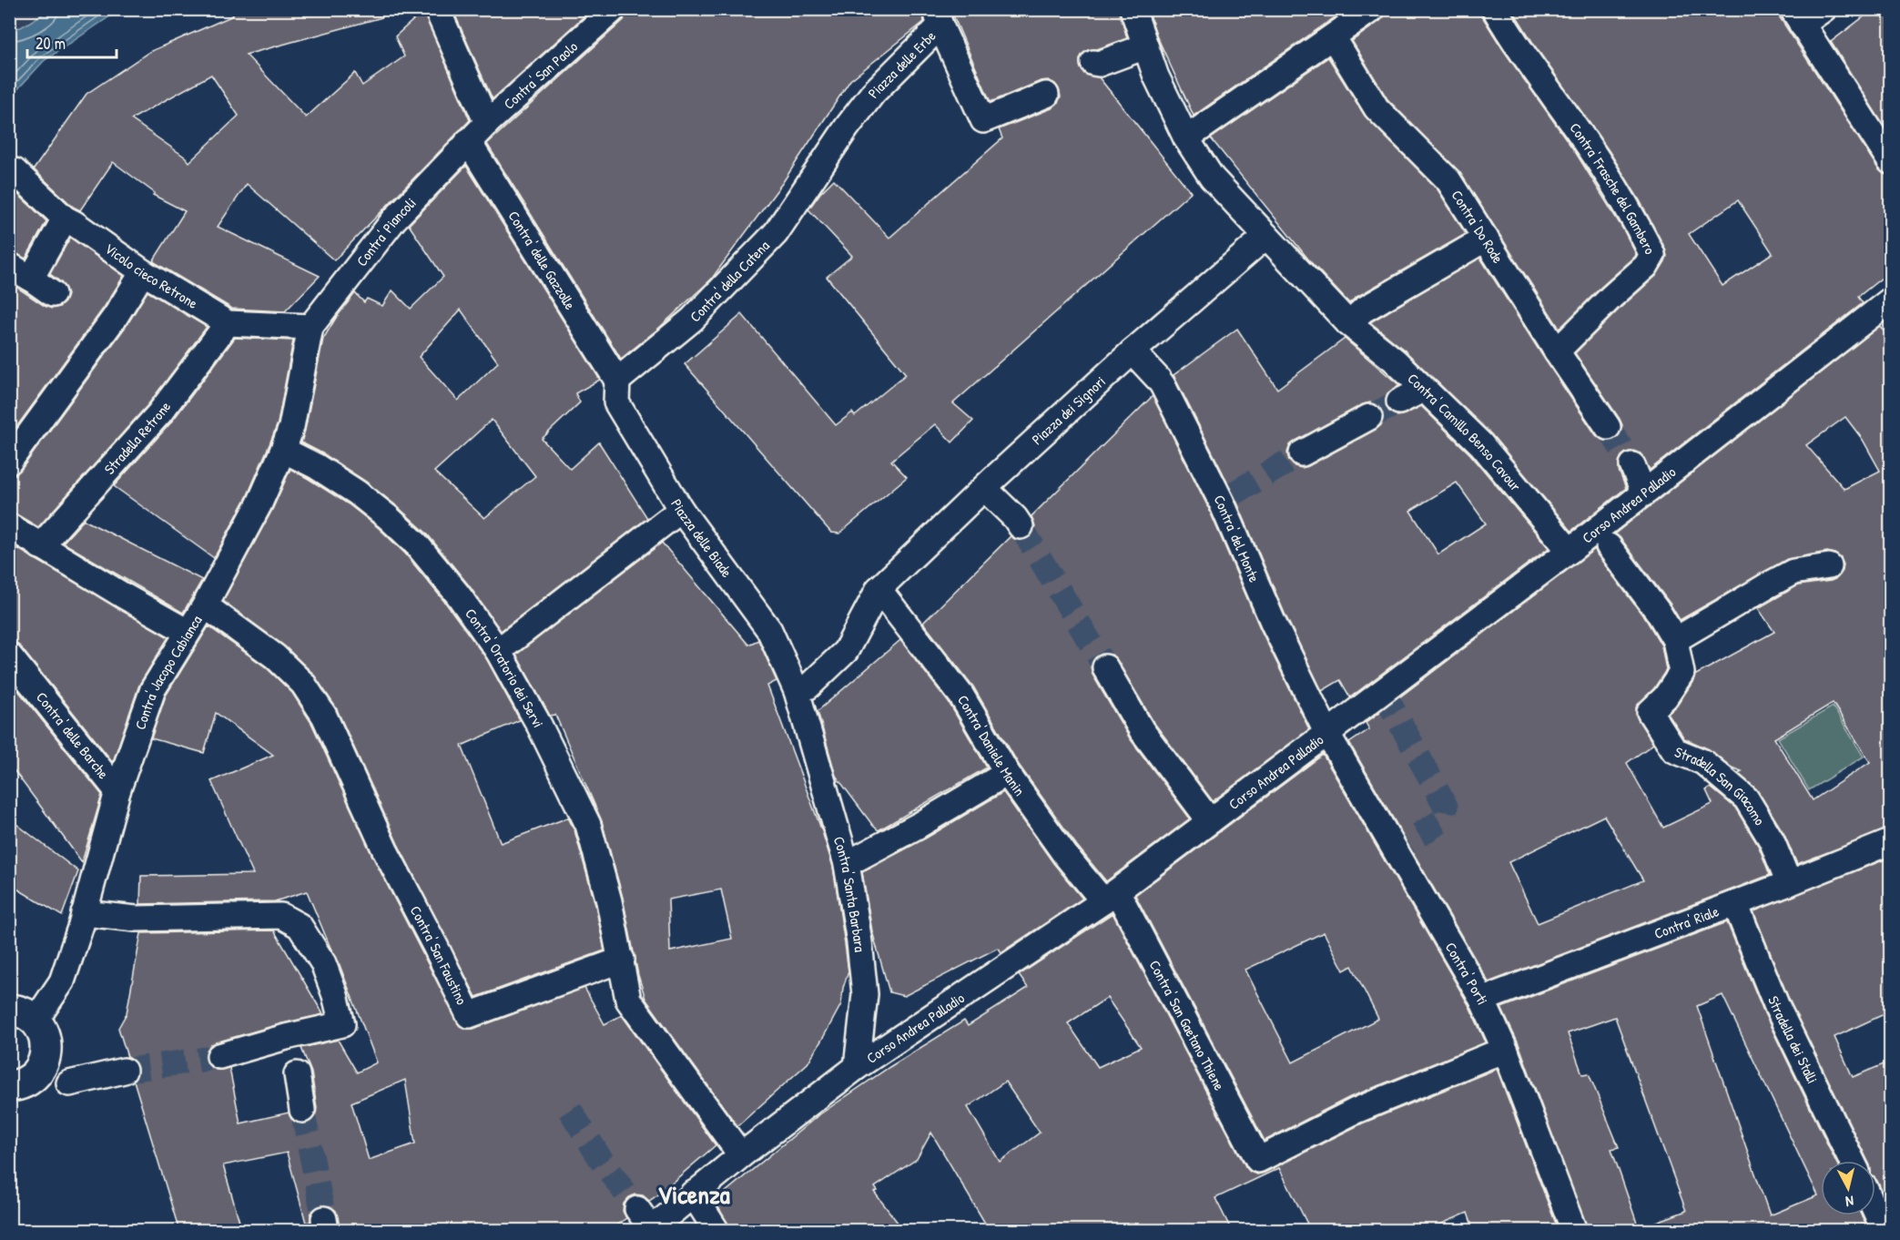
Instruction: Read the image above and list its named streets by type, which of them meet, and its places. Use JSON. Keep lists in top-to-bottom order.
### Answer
{
  "streets": {
    "street": [
      "Piazza delle Erbe",
      "Contra' San Paolo",
      "Contra' Frasche del Gambero",
      "Contra' Do Rode",
      "Contra' Piancoli",
      "Contra' delle Gazzolle",
      "Vicolo cieco Retrone",
      "Contra' della Catena",
      "Piazza dei Signori",
      "Contra' Camillo Benso Cavour",
      "Stradella Retrone",
      "Corso Andrea Palladio",
      "Piazza delle Biade",
      "Contra' del Monte",
      "Contra' Oratorio dei Servi",
      "Contra' Jacopo Cabianca",
      "Contra' delle Barche",
      "Contra' Daniele Manin",
      "Stradella San Giacomo",
      "Contra' Santa Barbara",
      "Contra' Riale",
      "Contra' San Faustino",
      "Contra' Porti",
      "Contra' San Gaetano Thiene",
      "Stradella dei Stalli"
    ]
  },
  "crossings": [
    ["Piazza delle Erbe", "Contra' della Catena"],
    ["Contra' San Paolo", "Contra' Piancoli"],
    ["Contra' San Paolo", "Contra' delle Gazzolle"],
    ["Contra' Frasche del Gambero", "Contra' Do Rode"],
    ["Contra' Piancoli", "Contra' delle Gazzolle"],
    ["Contra' Piancoli", "Vicolo cieco Retrone"],
    ["Contra' Piancoli", "Contra' Jacopo Cabianca"],
    ["Contra' delle Gazzolle", "Contra' della Catena"],
    ["Contra' delle Gazzolle", "Piazza delle Biade"],
    ["Vicolo cieco Retrone", "Stradella Retrone"],
    ["Vicolo cieco Retrone", "Contra' Jacopo Cabianca"],
    ["Contra' della Catena", "Piazza delle Biade"],
    ["Piazza dei Signori", "Contra' del Monte"],
    ["Piazza dei Signori", "Contra' Daniele Manin"],
    ["Contra' Camillo Benso Cavour", "Corso Andrea Palladio"],
    ["Corso Andrea Palladio", "Contra' del Monte"],
    ["Corso Andrea Palladio", "Contra' Daniele Manin"],
    ["Corso Andrea Palladio", "Stradella San Giacomo"],
    ["Corso Andrea Palladio", "Contra' Santa Barbara"],
    ["Corso Andrea Palladio", "Contra' Porti"],
    ["Corso Andrea Palladio", "Contra' San Gaetano Thiene"],
    ["Piazza delle Biade", "Contra' Santa Barbara"],
    ["Contra' del Monte", "Contra' Porti"],
    ["Contra' Oratorio dei Servi", "Contra' Jacopo Cabianca"],
    ["Contra' Oratorio dei Servi", "Contra' San Faustino"],
    ["Contra' Jacopo Cabianca", "Contra' delle Barche"],
    ["Contra' Jacopo Cabianca", "Contra' San Faustino"],
    ["Contra' Daniele Manin", "Contra' San Gaetano Thiene"],
    ["Stradella San Giacomo", "Contra' Riale"],
    ["Contra' Riale", "Contra' Porti"],
    ["Contra' Riale", "Stradella dei Stalli"],
    ["Contra' Porti", "Contra' San Gaetano Thiene"]
  ],
  "districts": ["Vicenza"],
  "scale_bar": "20 m",
  "north": "bottom"
}
